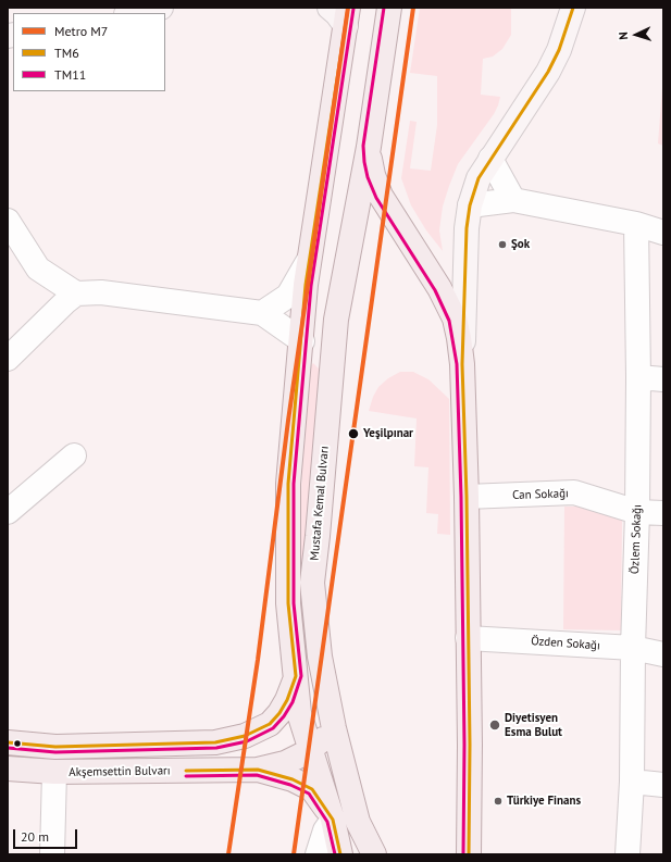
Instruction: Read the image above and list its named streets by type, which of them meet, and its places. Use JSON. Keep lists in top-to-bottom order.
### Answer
{
  "streets": {
    "main road": ["Mustafa Kemal Bulvarı", "Akşemsettin Bulvarı"],
    "street": ["Can Sokağı", "Özlem Sokağı", "Özden Sokağı"]
  },
  "crossings": [
    ["Can Sokağı", "Mustafa Kemal Bulvarı"],
    ["Can Sokağı", "Özlem Sokağı"],
    ["Mustafa Kemal Bulvarı", "Özden Sokağı"],
    ["Özlem Sokağı", "Özden Sokağı"]
  ],
  "places": [
    "Şok",
    "Yeşilpınar",
    "Diyetisyen Esma Bulut",
    "Türkiye Finans"
  ],
  "lines": ["metro line M7", "transit line TM6", "transit line TM11"],
  "legend": ["Metro M7", "TM6", "TM11"],
  "scale_bar": "20 m",
  "north": "left"
}
